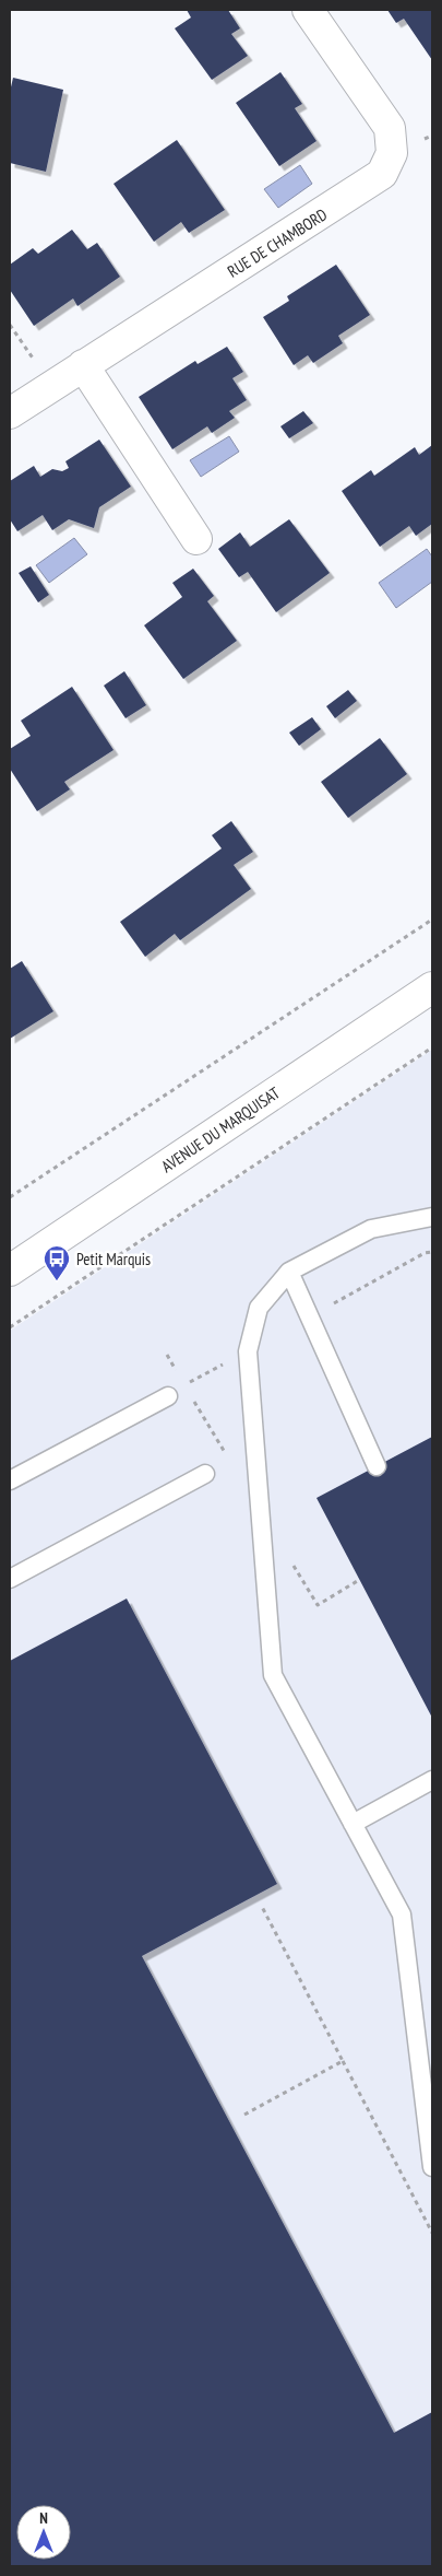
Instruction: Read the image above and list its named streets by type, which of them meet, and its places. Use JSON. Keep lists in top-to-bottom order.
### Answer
{
  "streets": {
    "street": ["RUE DE CHAMBORD", "AVENUE DU MARQUISAT"]
  },
  "places": {
    "bus stop": ["Petit Marquis"]
  },
  "north": "top"
}
